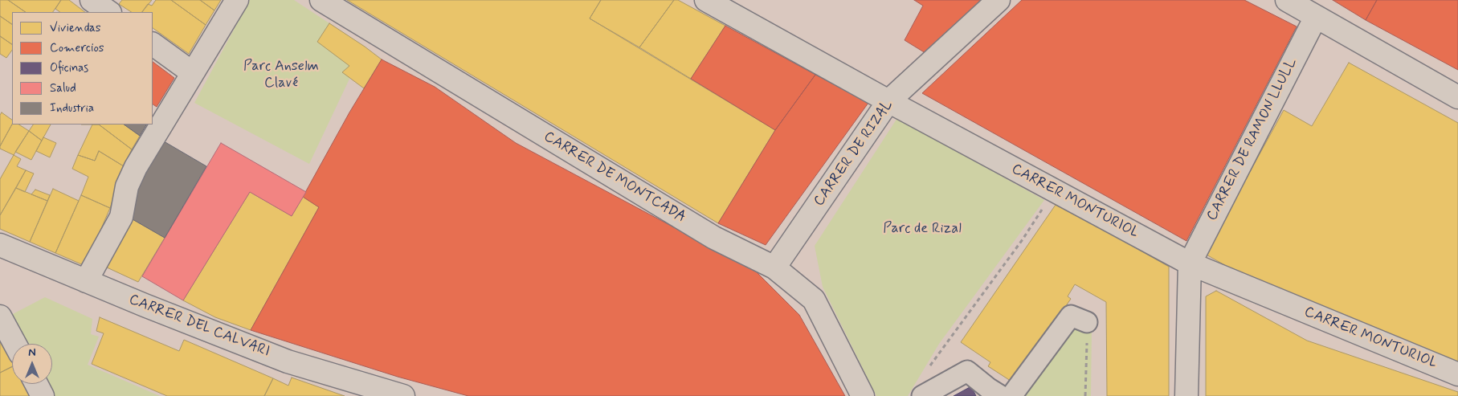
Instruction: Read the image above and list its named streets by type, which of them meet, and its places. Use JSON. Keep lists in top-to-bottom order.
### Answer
{
  "streets": {
    "street": [
      "CARRER DE RAMON LLULL",
      "CARRER DE RIZAL",
      "CARRER DE MONTCADA",
      "CARRER MONTURIOL",
      "CARRER DEL CALVARI"
    ]
  },
  "crossings": [
    ["CARRER DE RAMON LLULL", "CARRER MONTURIOL"],
    ["CARRER DE RIZAL", "CARRER DE MONTCADA"],
    ["CARRER DE RIZAL", "CARRER MONTURIOL"]
  ],
  "parks": ["Parc Anselm Clavé", "Parc de Rizal"],
  "legend": [
    "Viviendas",
    "Comercios",
    "Oficinas",
    "Salud",
    "Industria"
  ],
  "north": "top"
}
